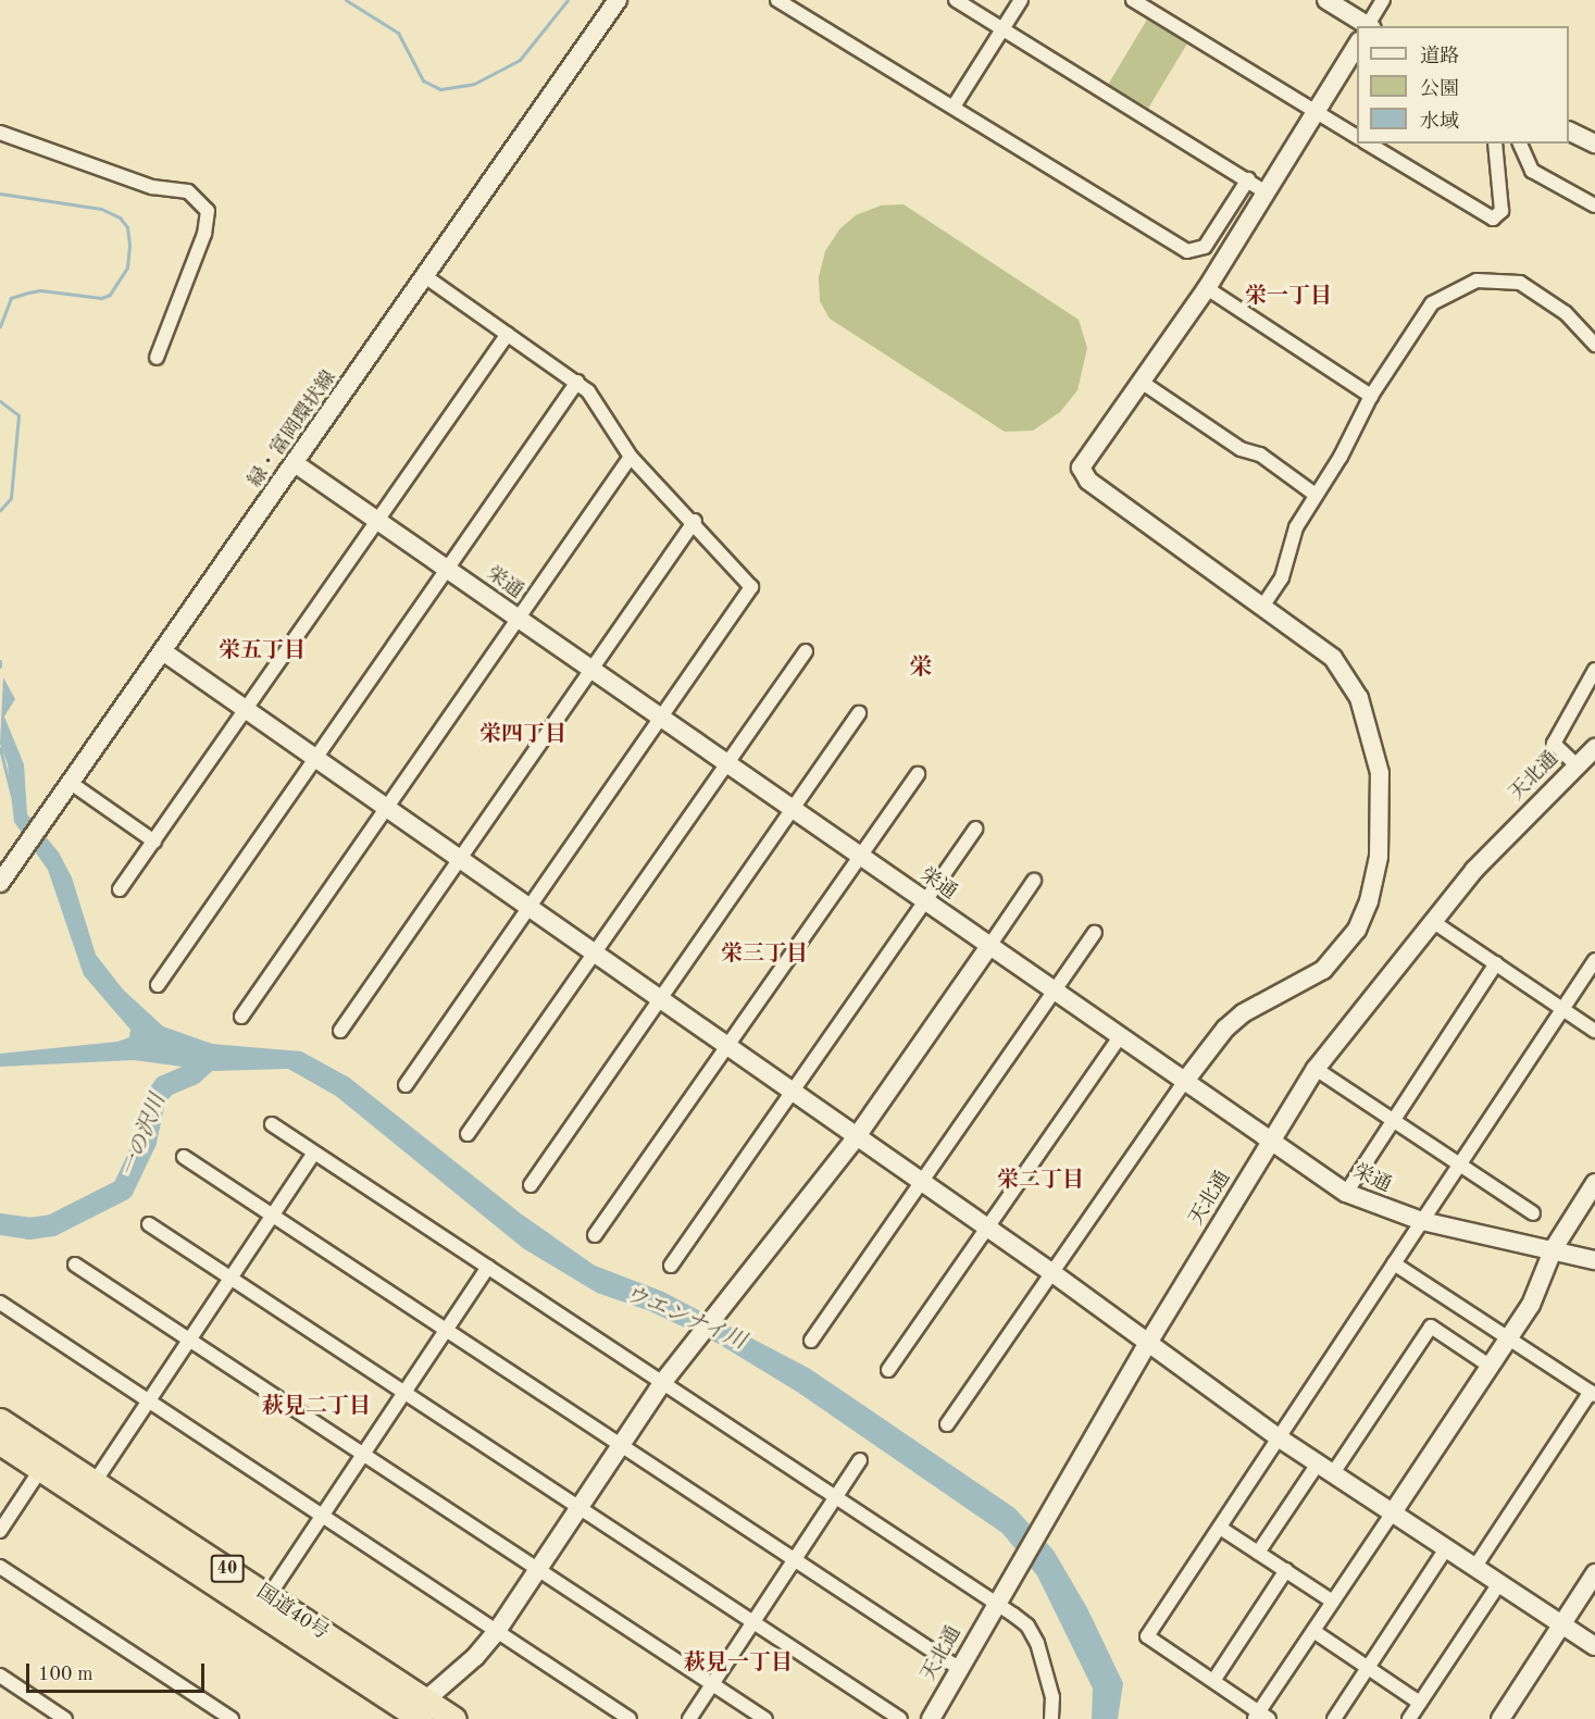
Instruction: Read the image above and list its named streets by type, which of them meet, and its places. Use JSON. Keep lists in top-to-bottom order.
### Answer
{
  "streets": {
    "highway": ["40", "国道40号"],
    "street": ["緑・富岡環状線", "栄通", "天北通"]
  },
  "crossings": [
    ["緑・富岡環状線", "栄通"],
    ["栄通", "天北通"]
  ],
  "districts": [
    "栄一丁目",
    "栄五丁目",
    "栄",
    "栄四丁目",
    "栄三丁目",
    "栄二丁目",
    "萩見二丁目",
    "萩見一丁目"
  ],
  "water": ["一の沢川", "ウエンナイ川"],
  "legend": ["道路", "公園", "水域"],
  "scale_bar": "100 m"
}
